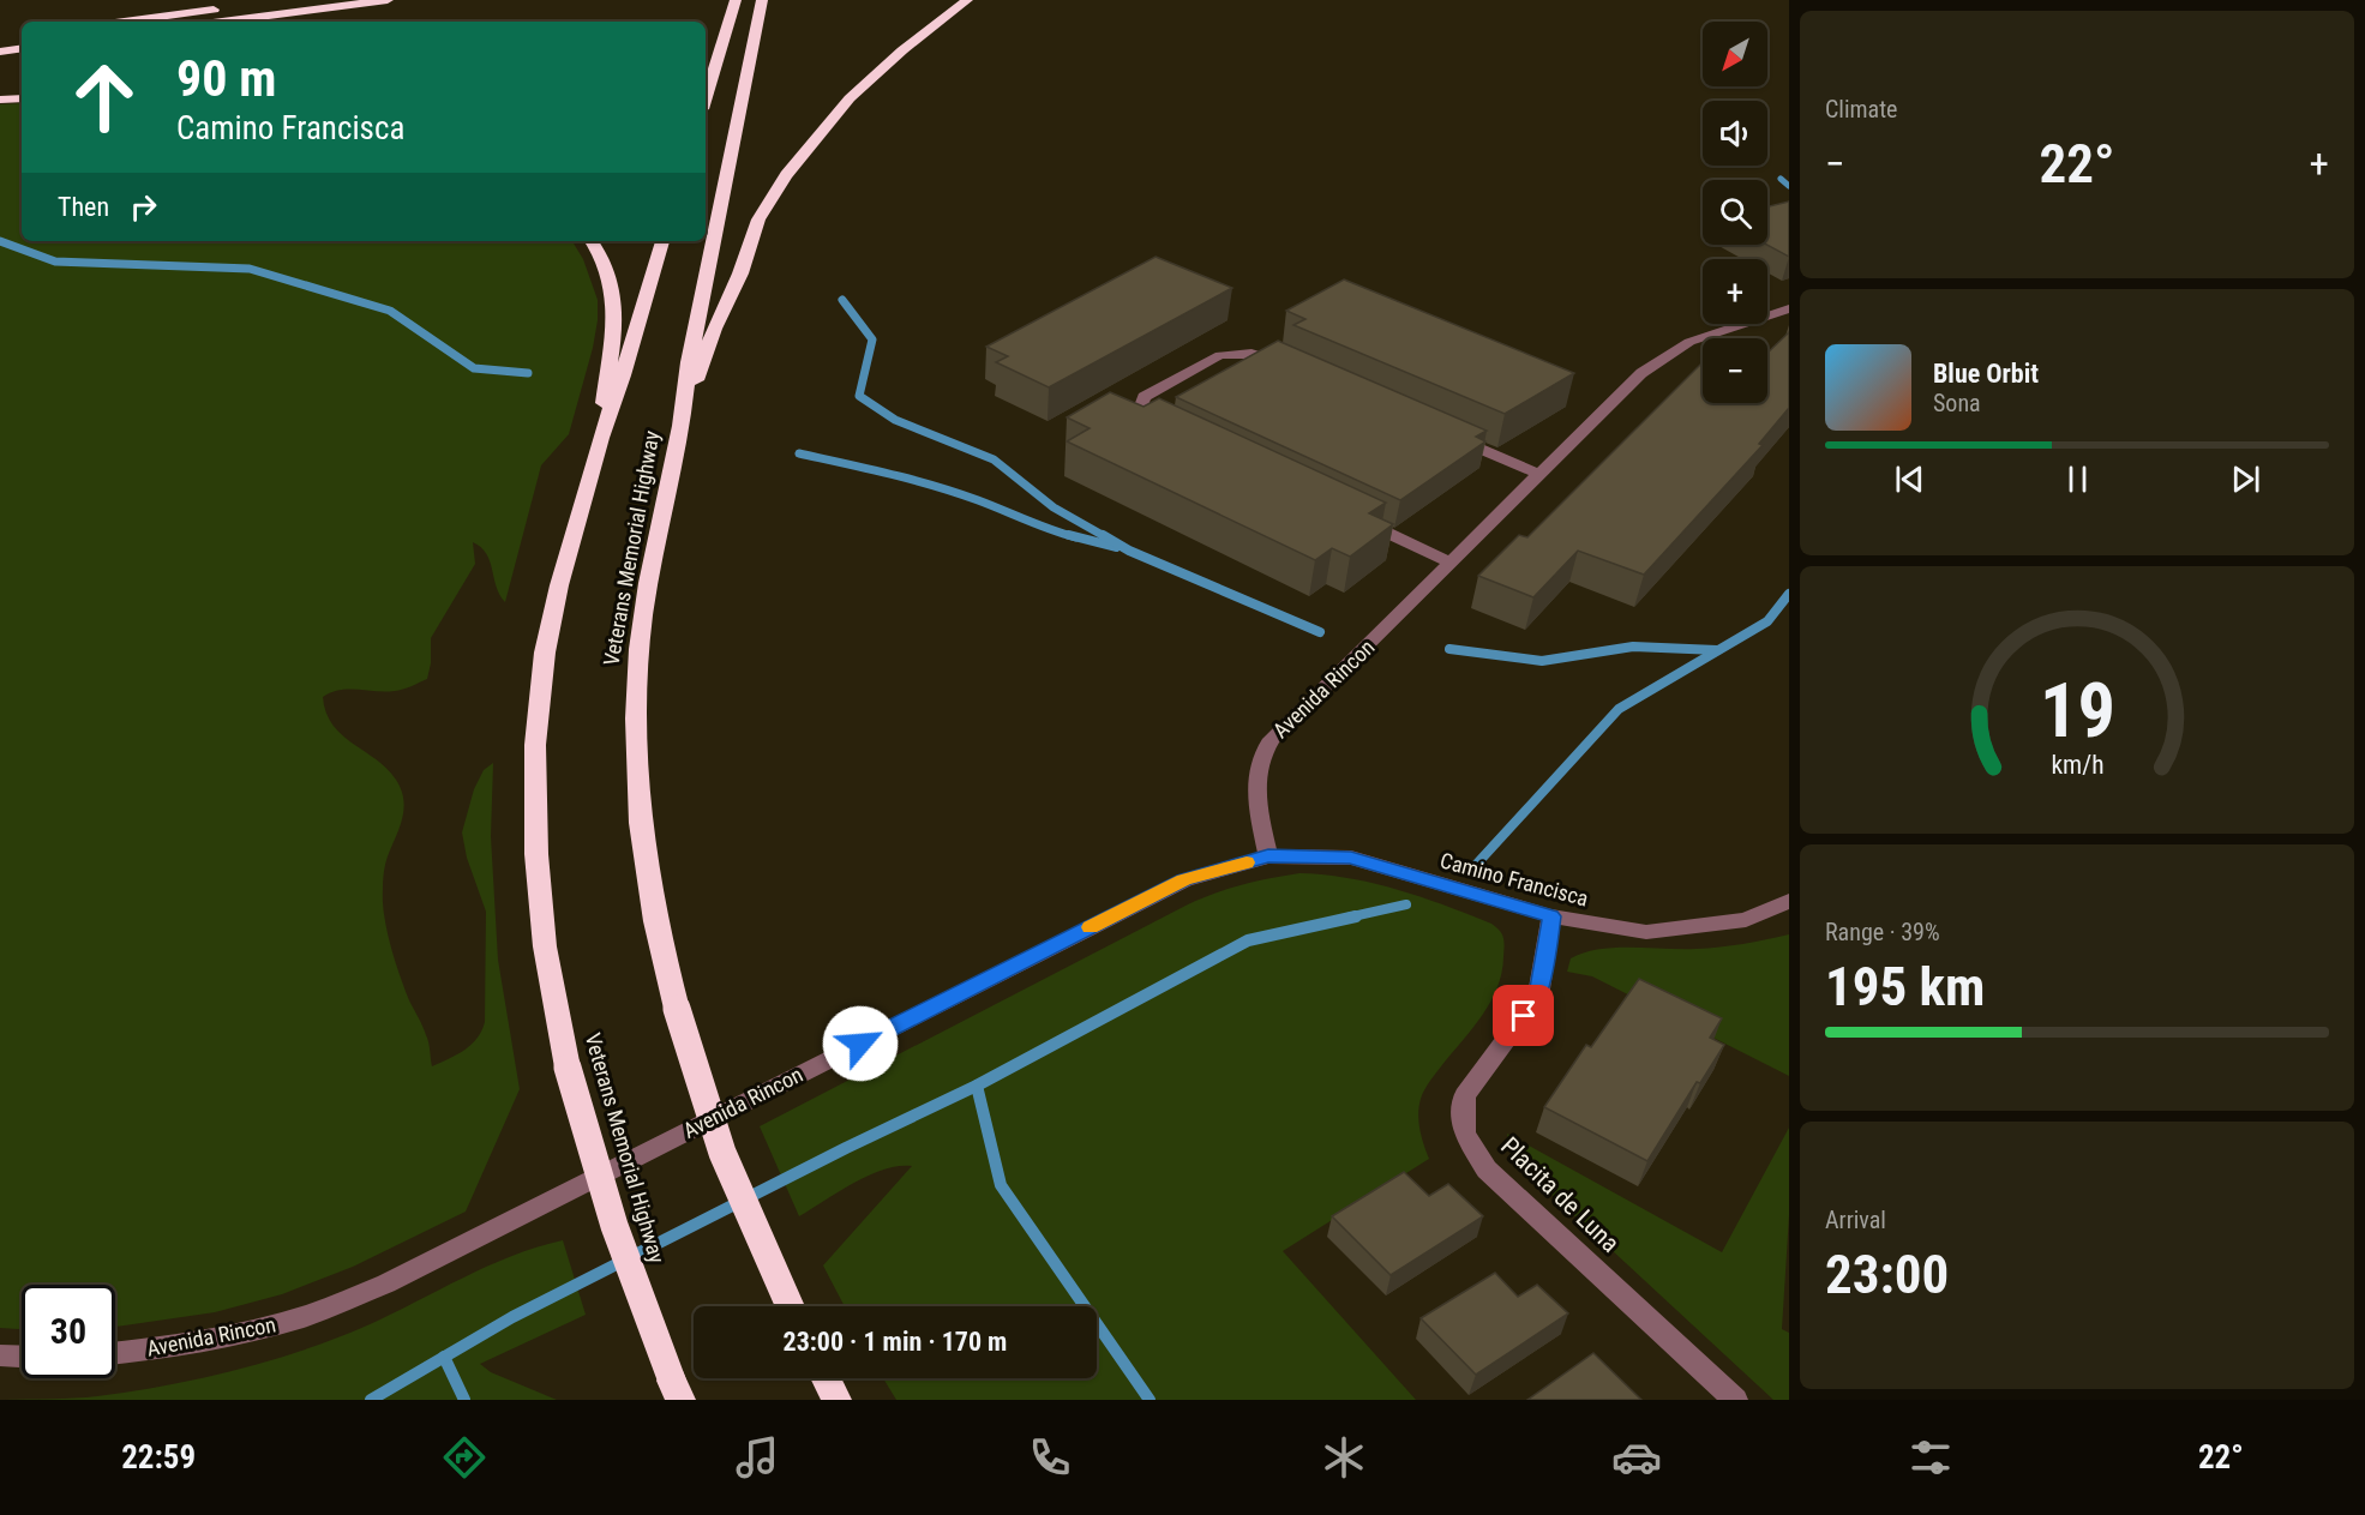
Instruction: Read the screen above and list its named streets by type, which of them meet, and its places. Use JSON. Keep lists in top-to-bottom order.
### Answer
{
  "streets": {
    "highway": ["Veterans Memorial Highway"],
    "street": ["Avenida Rincon", "Camino Francisca", "Placita de Luna"]
  },
  "crossings": [
    ["Avenida Rincon", "Camino Francisca"],
    ["Camino Francisca", "Placita de Luna"]
  ],
  "north": "bottom left",
  "page": {
    "tile": [
      "Climate",
      ["Range · 39%", "195 km"],
      ["Arrival", "23:00"]
    ],
    "map_buttons": ["+", "−"],
    "turn": ["90 m", "Camino Francisca"],
    "heat": ["−", "22°", "+"],
    "then": "Then",
    "song": ["Blue Orbit", "Sona"],
    "limit": "30",
    "trip": "23:00 · 1 min · 170 m",
    "tabs": ["22:59", "22°"],
    "gauge": ["19", "km/h"]
  }
}
